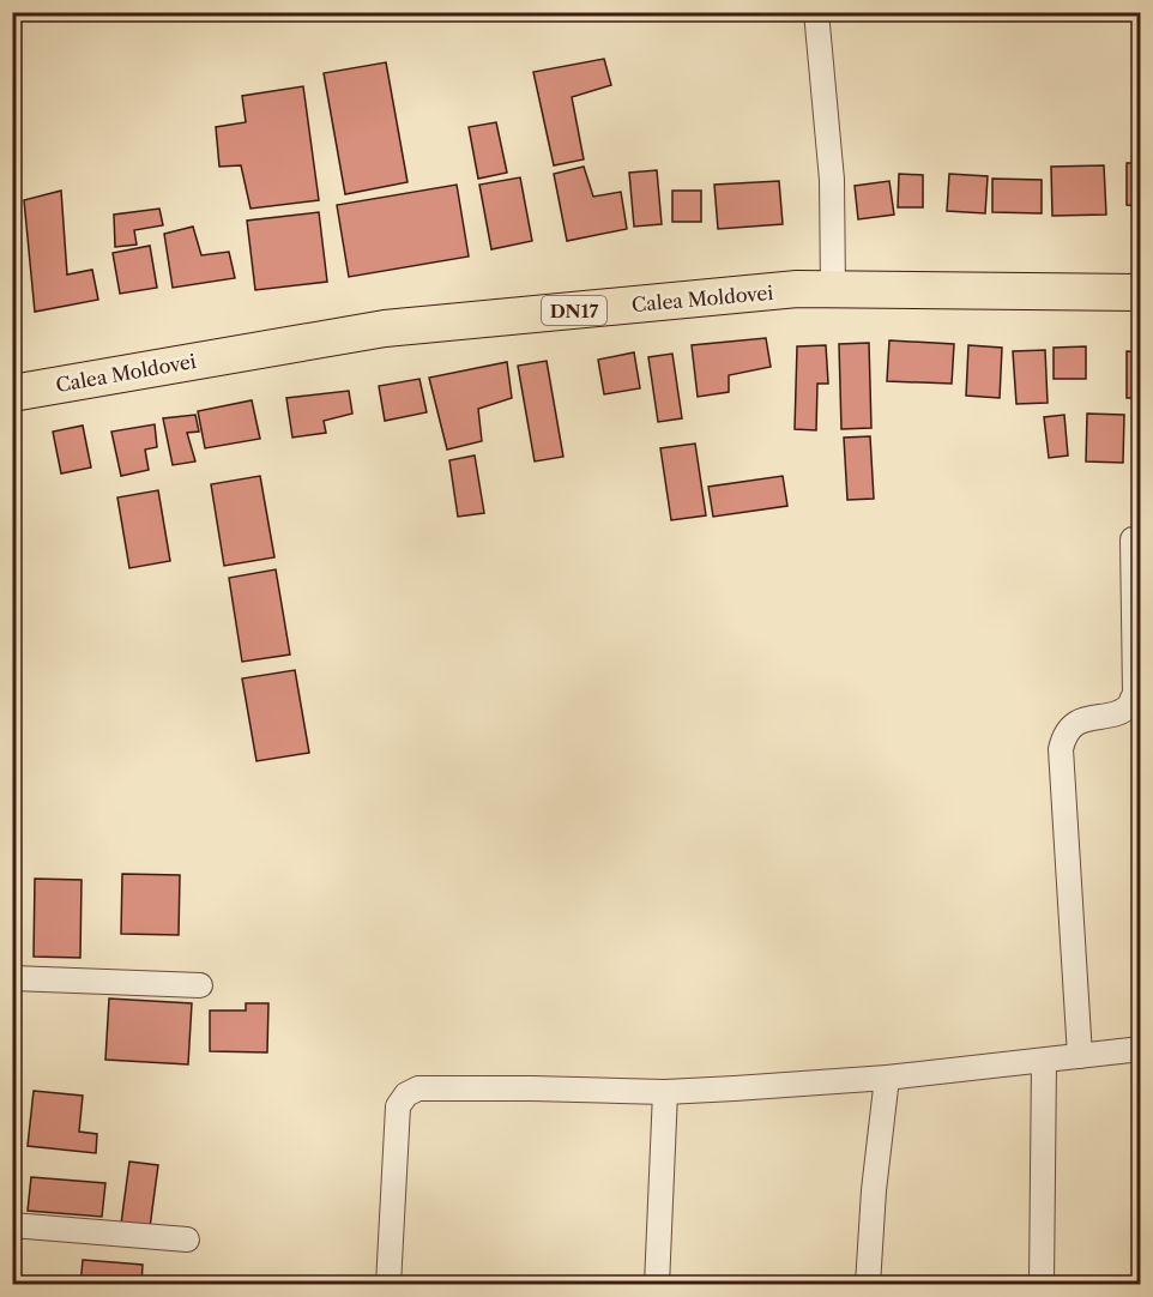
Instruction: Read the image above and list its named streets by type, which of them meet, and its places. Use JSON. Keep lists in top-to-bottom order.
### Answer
{
  "streets": {
    "highway": ["Calea Moldovei", "DN17"]
  }
}
